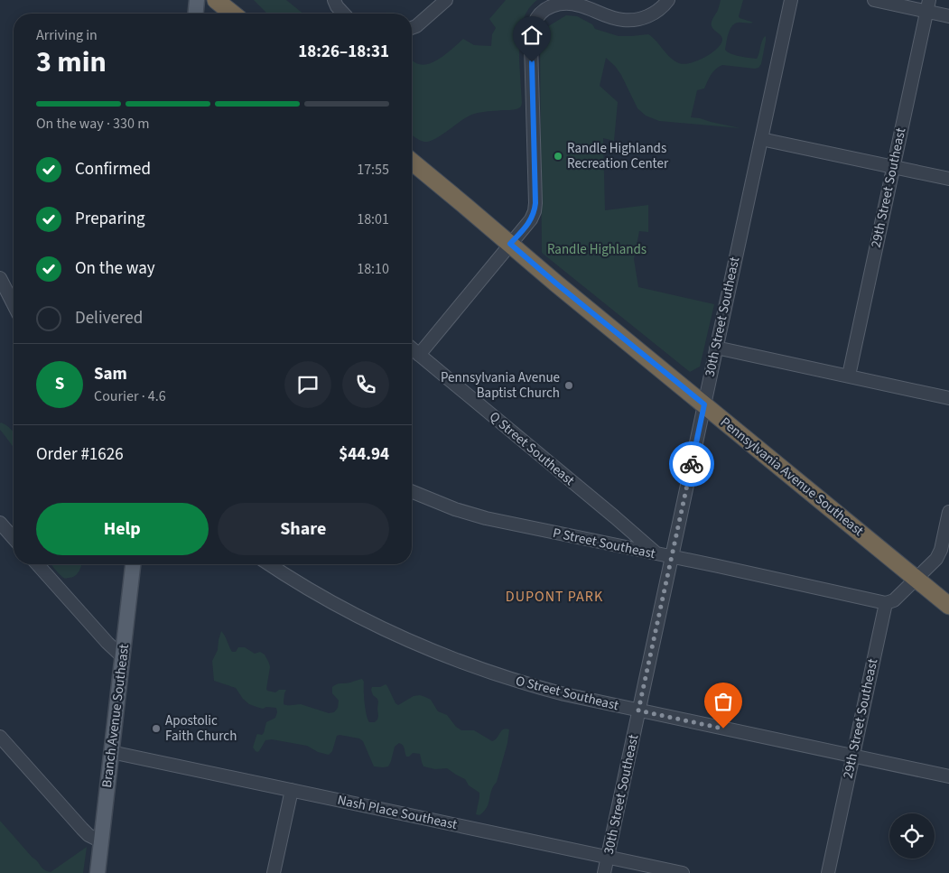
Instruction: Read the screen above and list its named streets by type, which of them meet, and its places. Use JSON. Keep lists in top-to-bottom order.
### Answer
{
  "streets": {
    "highway": ["Pennsylvania Avenue Southeast"],
    "main road": ["Branch Avenue Southeast"],
    "street": [
      "29th Street Southeast",
      "30th Street Southeast",
      "Q Street Southeast",
      "P Street Southeast",
      "O Street Southeast",
      "Nash Place Southeast"
    ]
  },
  "crossings": [
    ["29th Street Southeast", "P Street Southeast"],
    ["29th Street Southeast", "O Street Southeast"],
    ["30th Street Southeast", "Pennsylvania Avenue Southeast"],
    ["30th Street Southeast", "P Street Southeast"],
    ["30th Street Southeast", "O Street Southeast"],
    ["30th Street Southeast", "Nash Place Southeast"],
    ["Q Street Southeast", "P Street Southeast"],
    ["Branch Avenue Southeast", "Nash Place Southeast"]
  ],
  "districts": ["DUPONT PARK"],
  "parks": ["Randle Highlands"],
  "places": ["Randle Highlands Recreation Center", "Pennsylvania Avenue Baptist Church", "Apostolic Faith Church"],
  "page": {
    "heading": ["3 min", "Arriving in", "18:26–18:31"],
    "panel": [
      "Sam",
      "Courier · 4.6",
      "Order #1626",
      "$44.94"
    ],
    "bar": "On the way · 330 m",
    "list": [
      ["Confirmed", "17:55"],
      ["Preparing", "18:01"],
      ["On the way", "18:10"],
      "Delivered"
    ],
    "round": "S",
    "buttons": ["Help", "Share"]
  }
}
